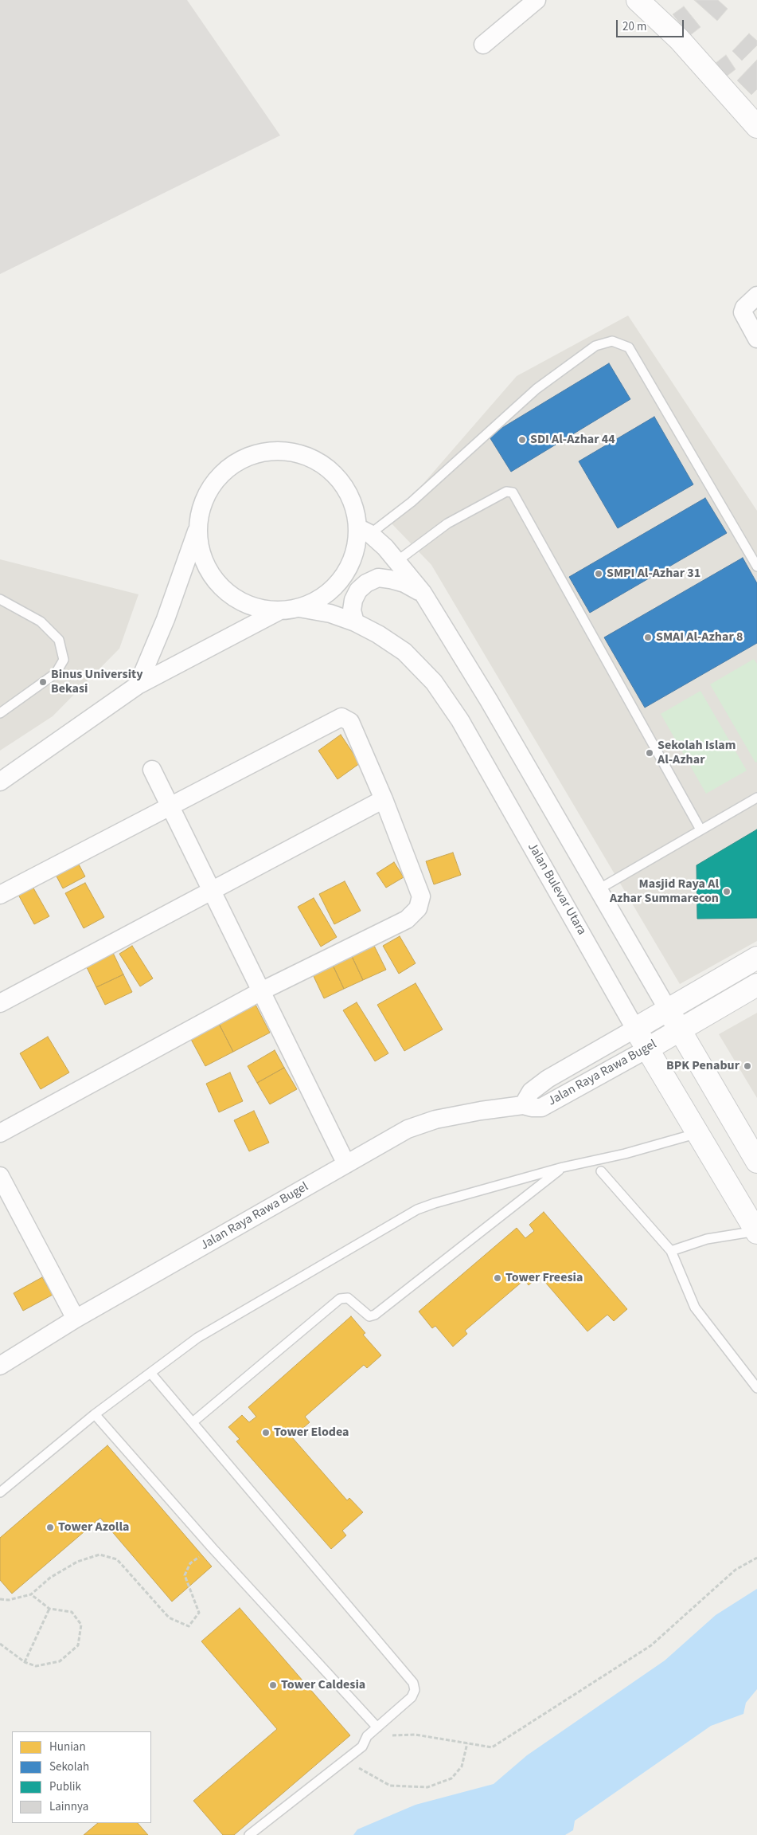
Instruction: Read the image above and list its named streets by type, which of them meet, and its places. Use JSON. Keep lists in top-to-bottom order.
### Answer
{
  "streets": {
    "street": ["Jalan Bulevar Utara", "Jalan Raya Rawa Bugel"]
  },
  "crossings": [
    ["Jalan Bulevar Utara", "Jalan Raya Rawa Bugel"]
  ],
  "places": [
    "SDI Al-Azhar 44",
    "SMPI Al-Azhar 31",
    "SMAI Al-Azhar 8",
    "Binus University Bekasi",
    "Sekolah Islam Al-Azhar",
    "Masjid Raya Al Azhar Summarecon",
    "BPK Penabur",
    "Tower Freesia",
    "Tower Elodea",
    "Tower Azolla",
    "Tower Caldesia"
  ],
  "legend": [
    "Hunian",
    "Sekolah",
    "Publik",
    "Lainnya"
  ],
  "scale_bar": "20 m"
}
